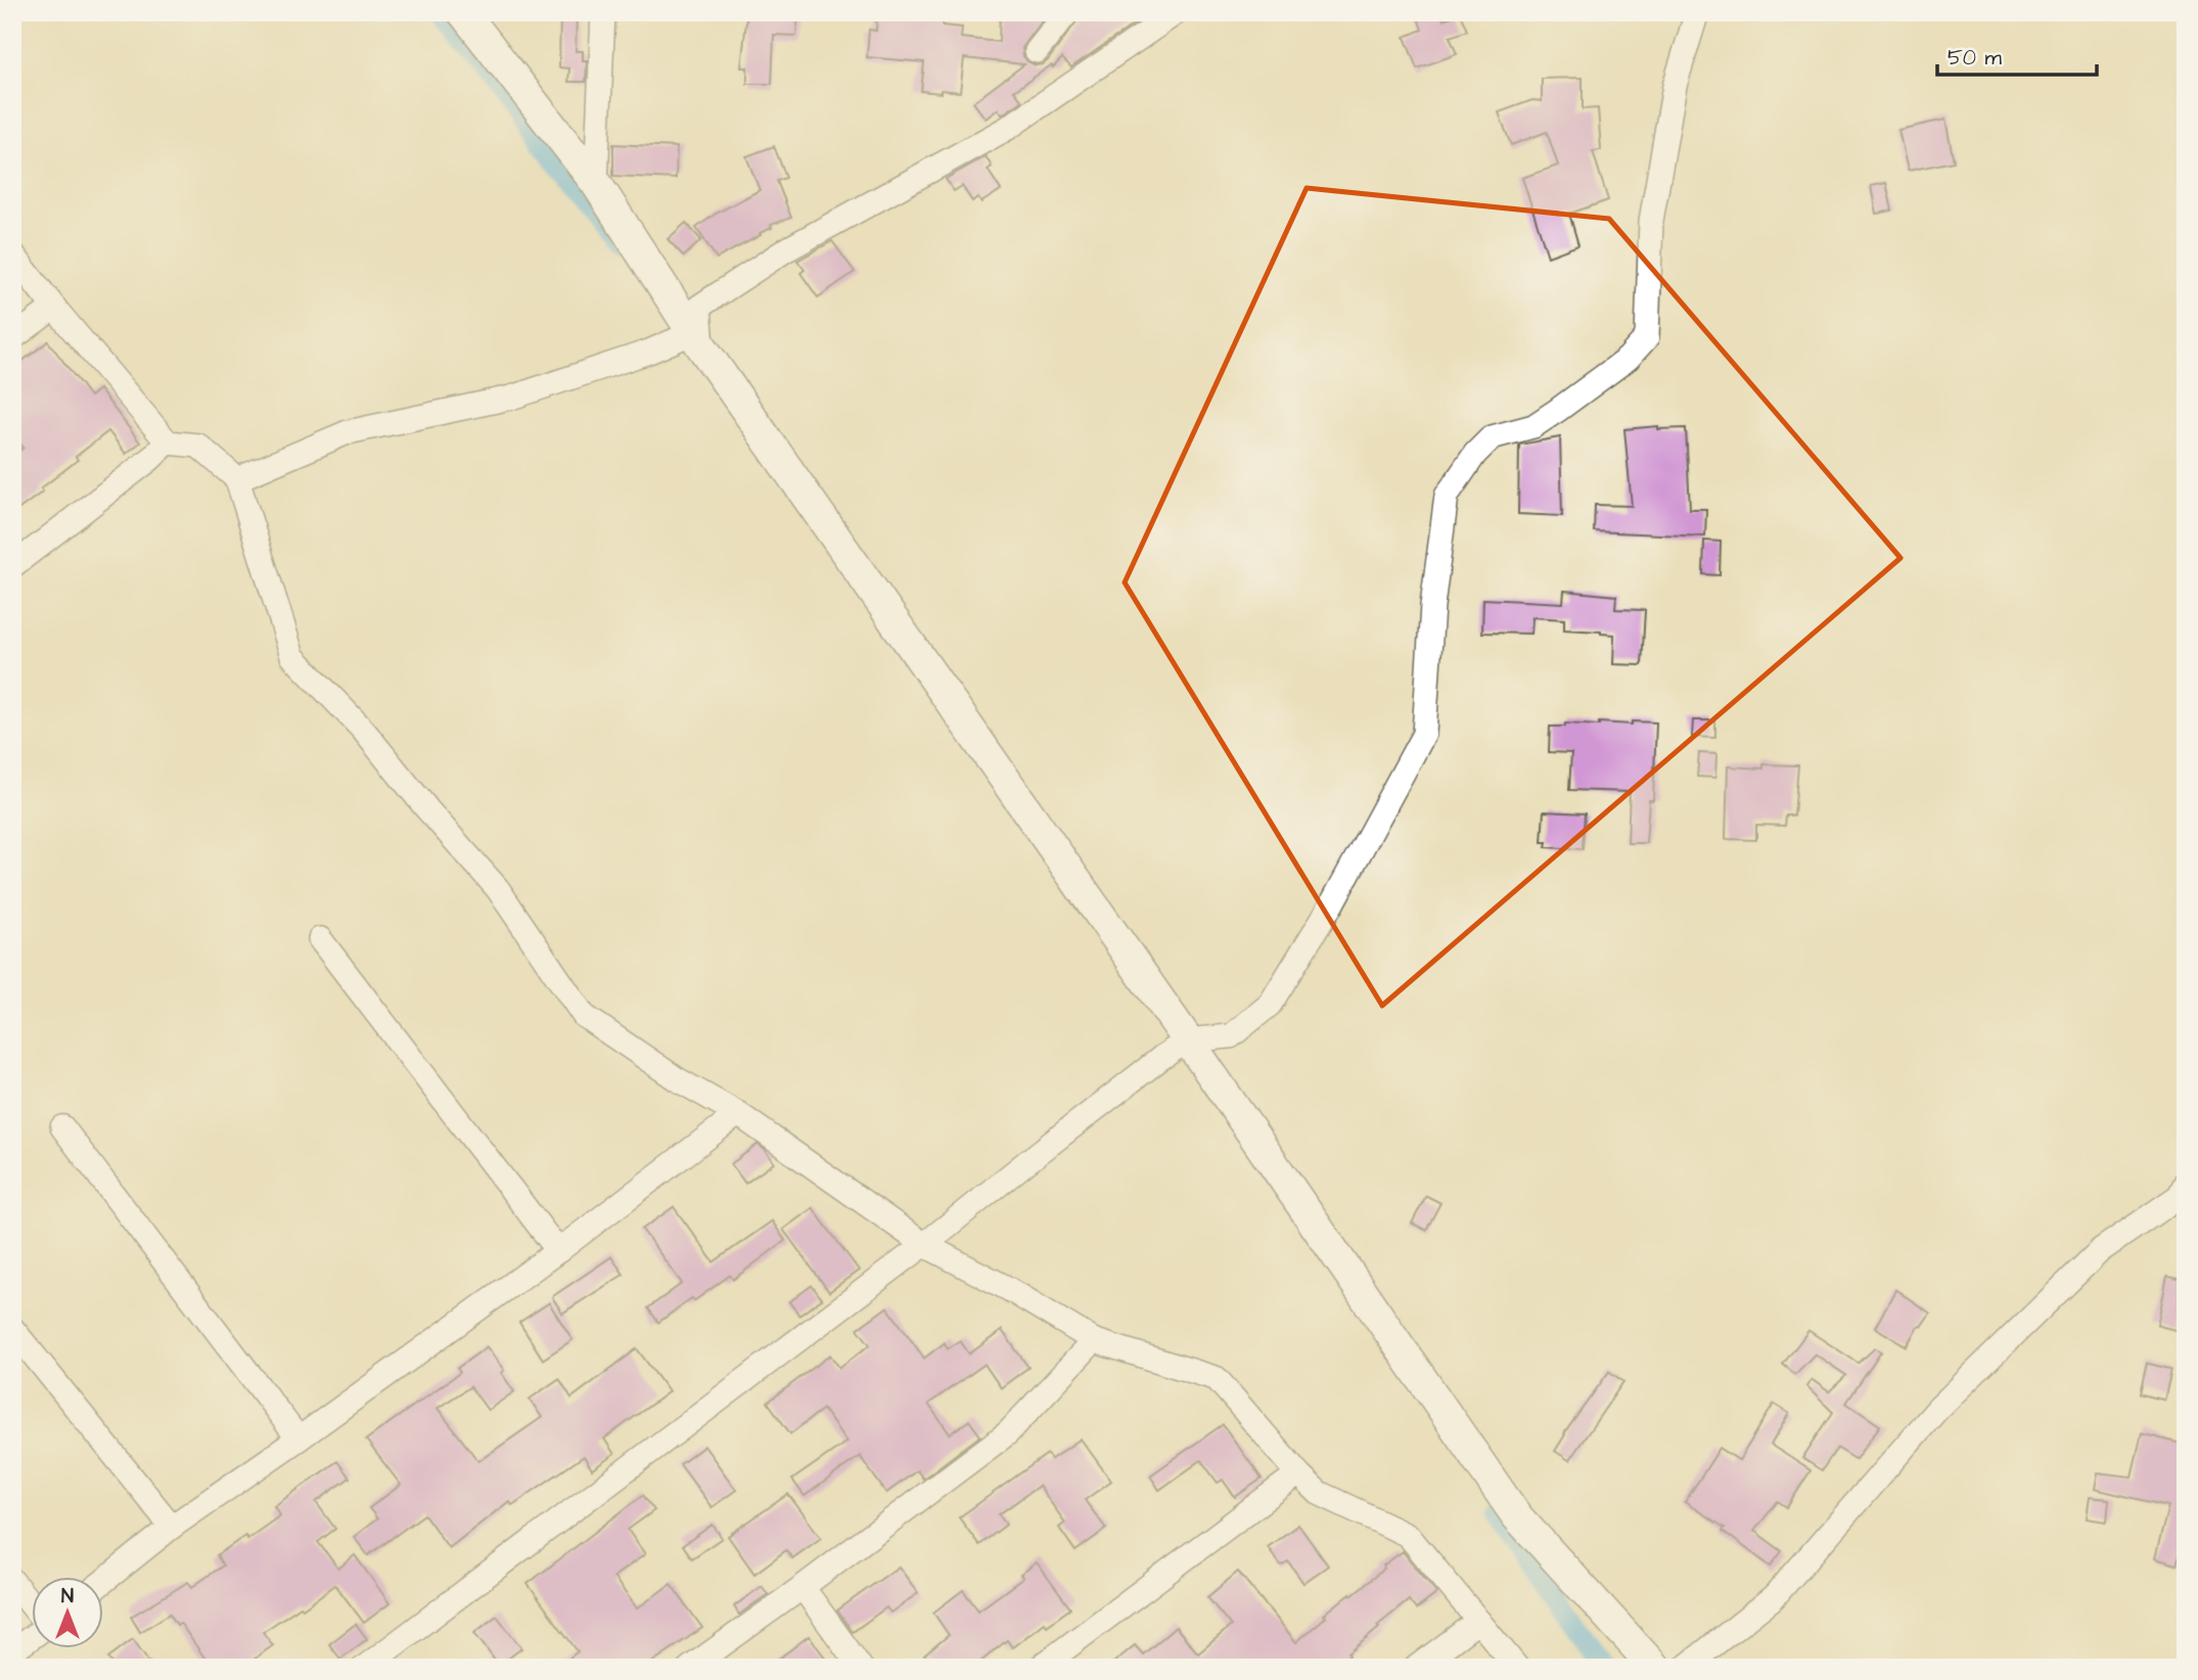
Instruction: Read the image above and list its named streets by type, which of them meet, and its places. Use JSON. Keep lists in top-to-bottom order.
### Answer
{
  "scale_bar": "50 m",
  "north": "top"
}
